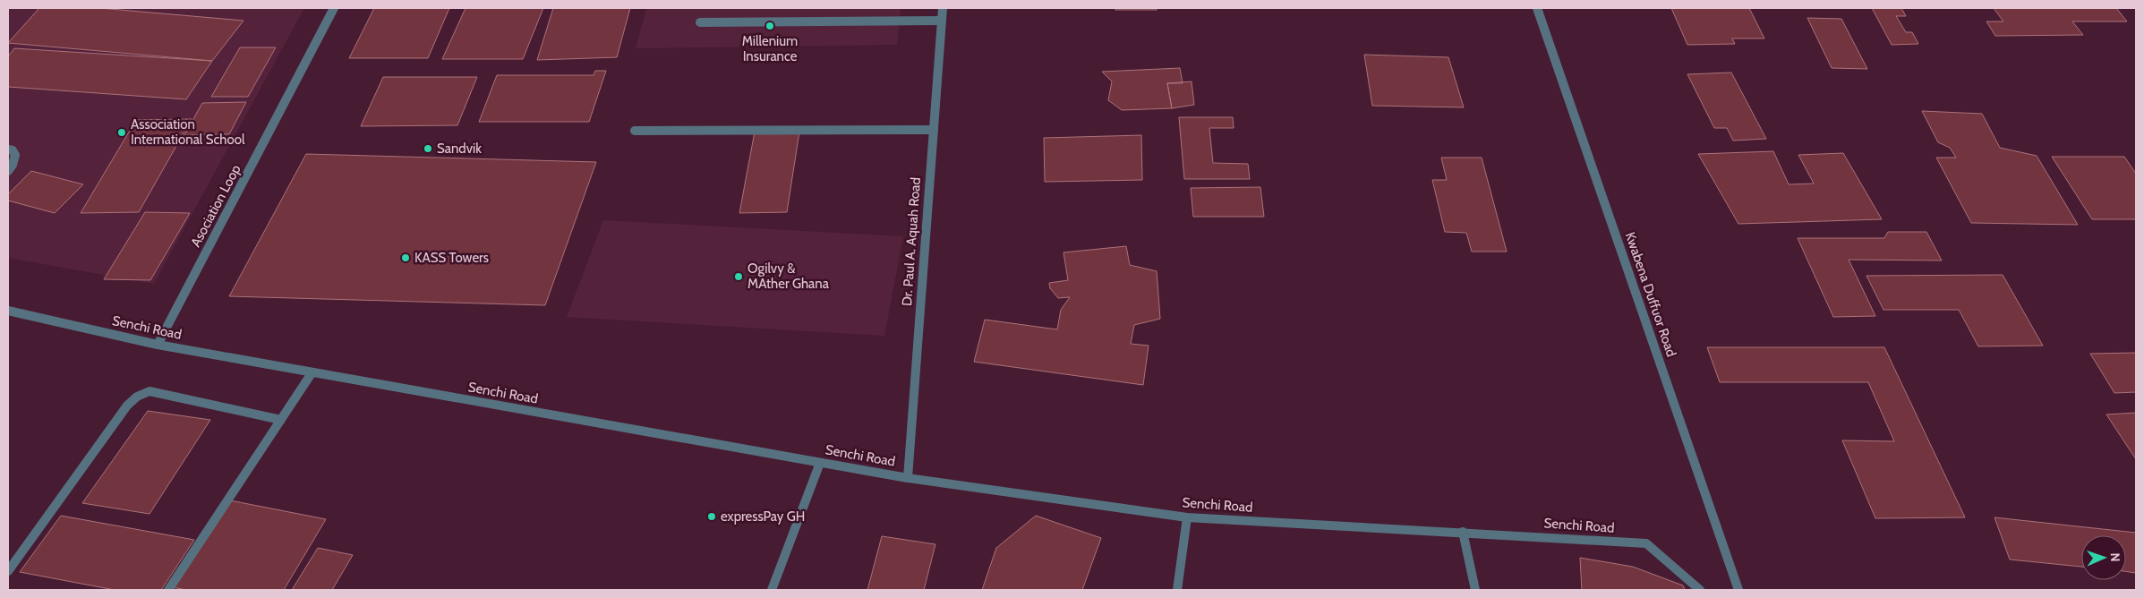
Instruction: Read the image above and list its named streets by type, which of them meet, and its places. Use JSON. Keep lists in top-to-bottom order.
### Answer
{
  "streets": {
    "street": [
      "Asociation Loop",
      "Dr. Paul A. Aquah Road",
      "Kwabena Duffuor Road",
      "Senchi Road"
    ]
  },
  "crossings": [
    ["Asociation Loop", "Senchi Road"],
    ["Dr. Paul A. Aquah Road", "Senchi Road"]
  ],
  "places": [
    "Millenium Insurance",
    "Association International School",
    "Sandvik",
    "KASS Towers",
    "Ogilvy & MAther Ghana",
    "expressPay GH"
  ],
  "north": "right"
}
